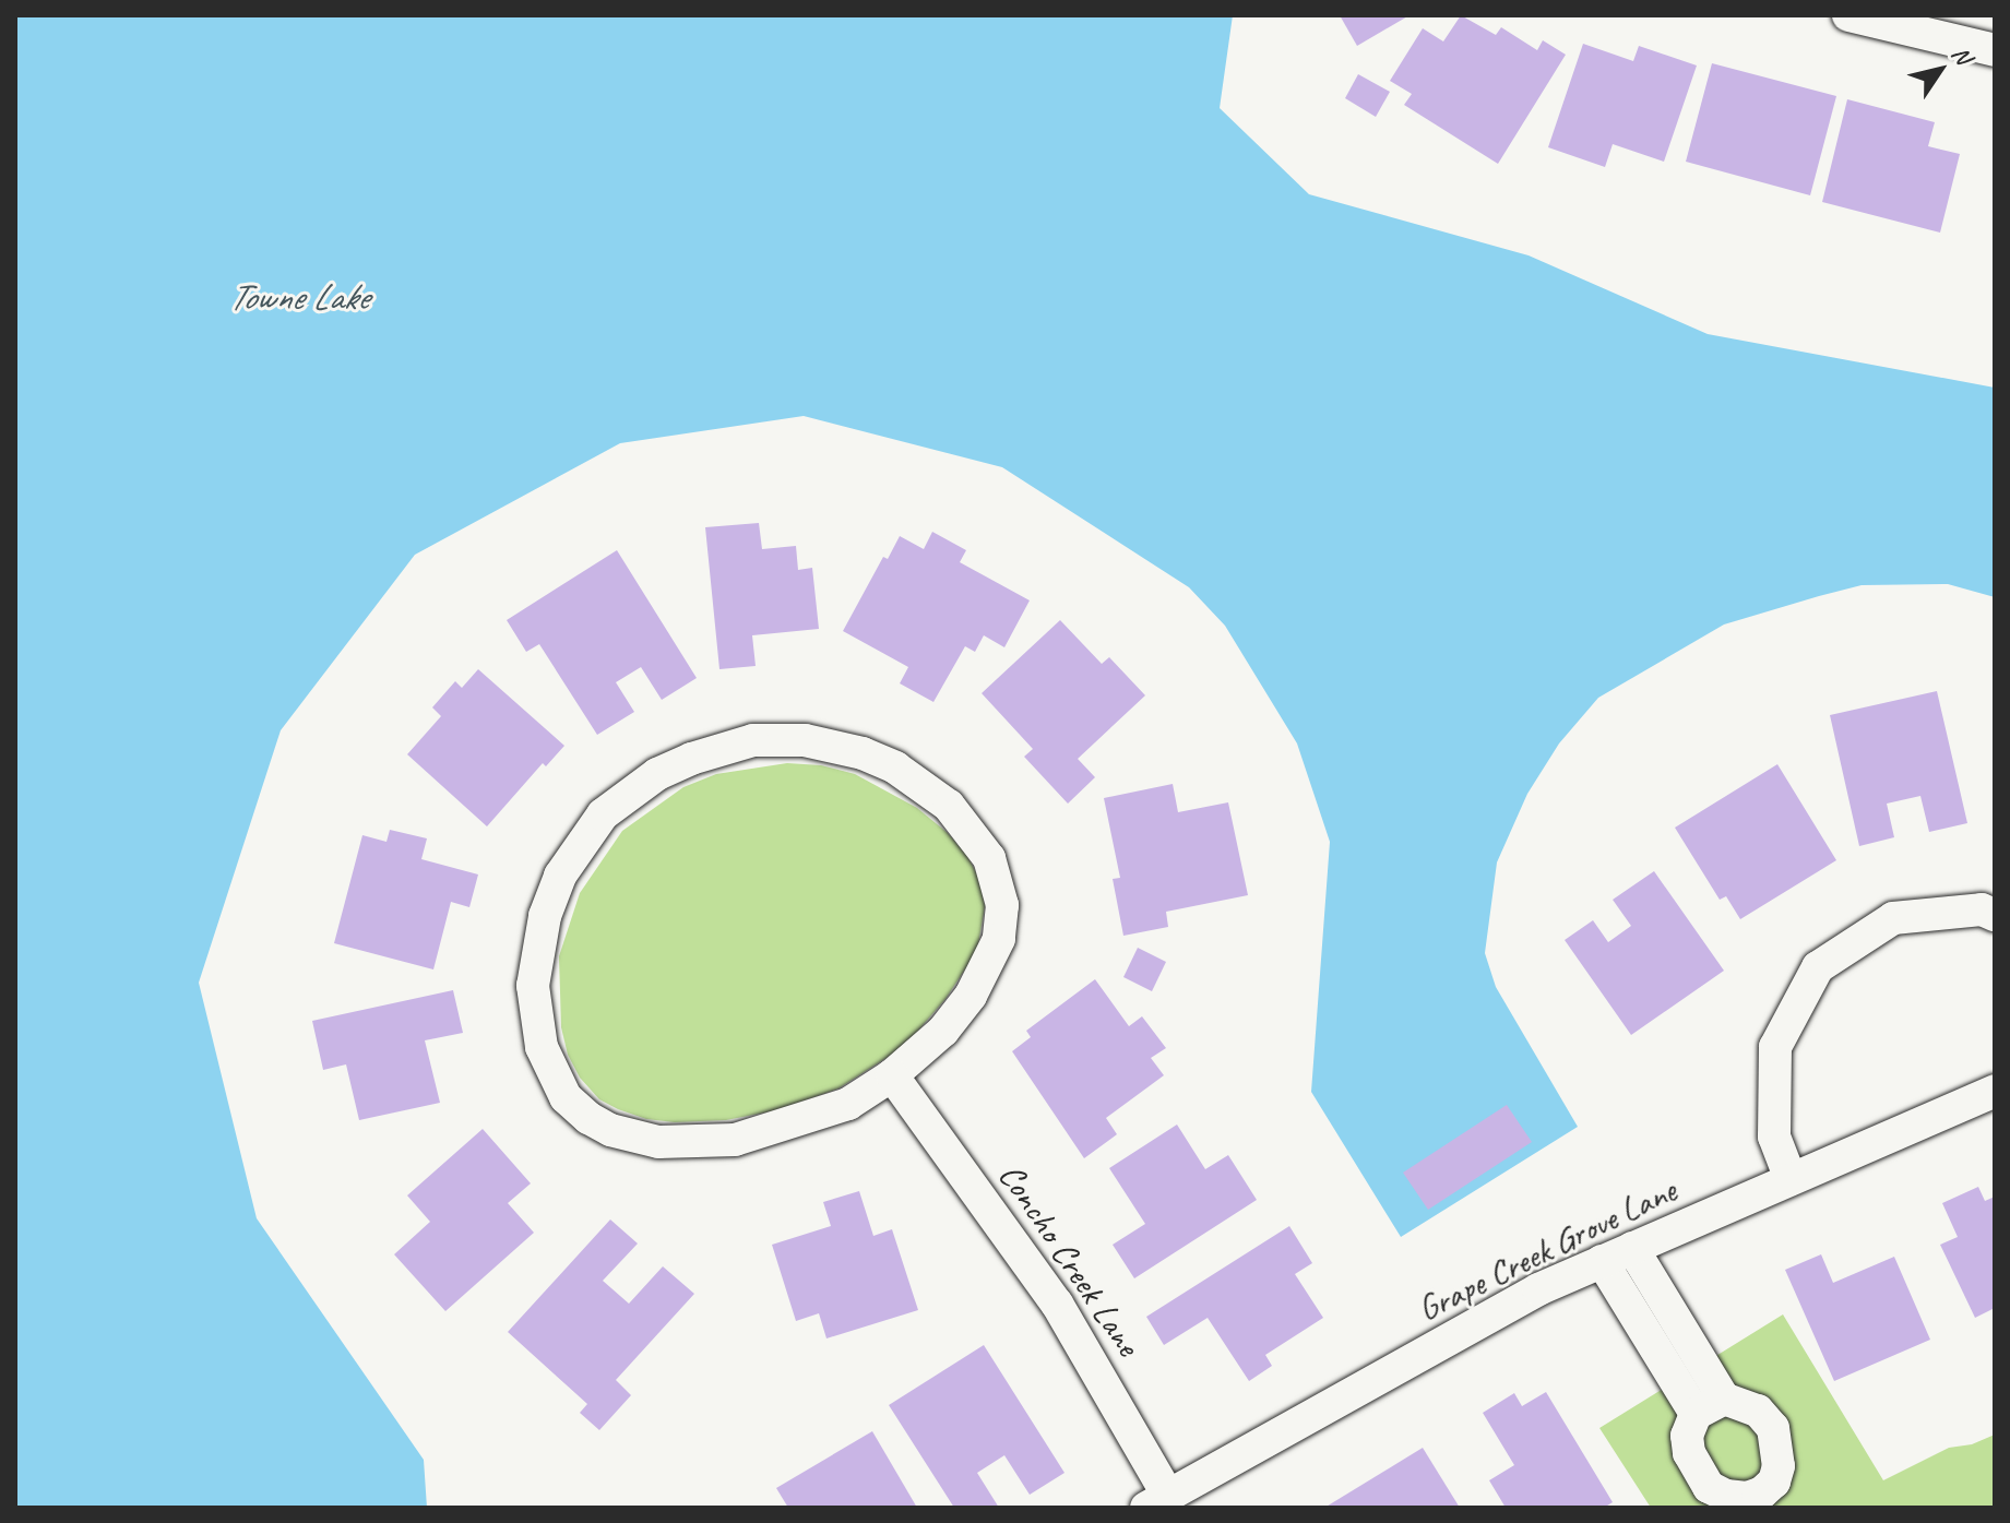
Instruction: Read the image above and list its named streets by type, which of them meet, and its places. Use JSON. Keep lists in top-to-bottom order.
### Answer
{
  "streets": {
    "street": ["Grape Creek Grove Lane", "Concho Creek Lane"]
  },
  "crossings": [
    ["Grape Creek Grove Lane", "Concho Creek Lane"]
  ],
  "water": ["Towne Lake"],
  "north": "top right"
}
